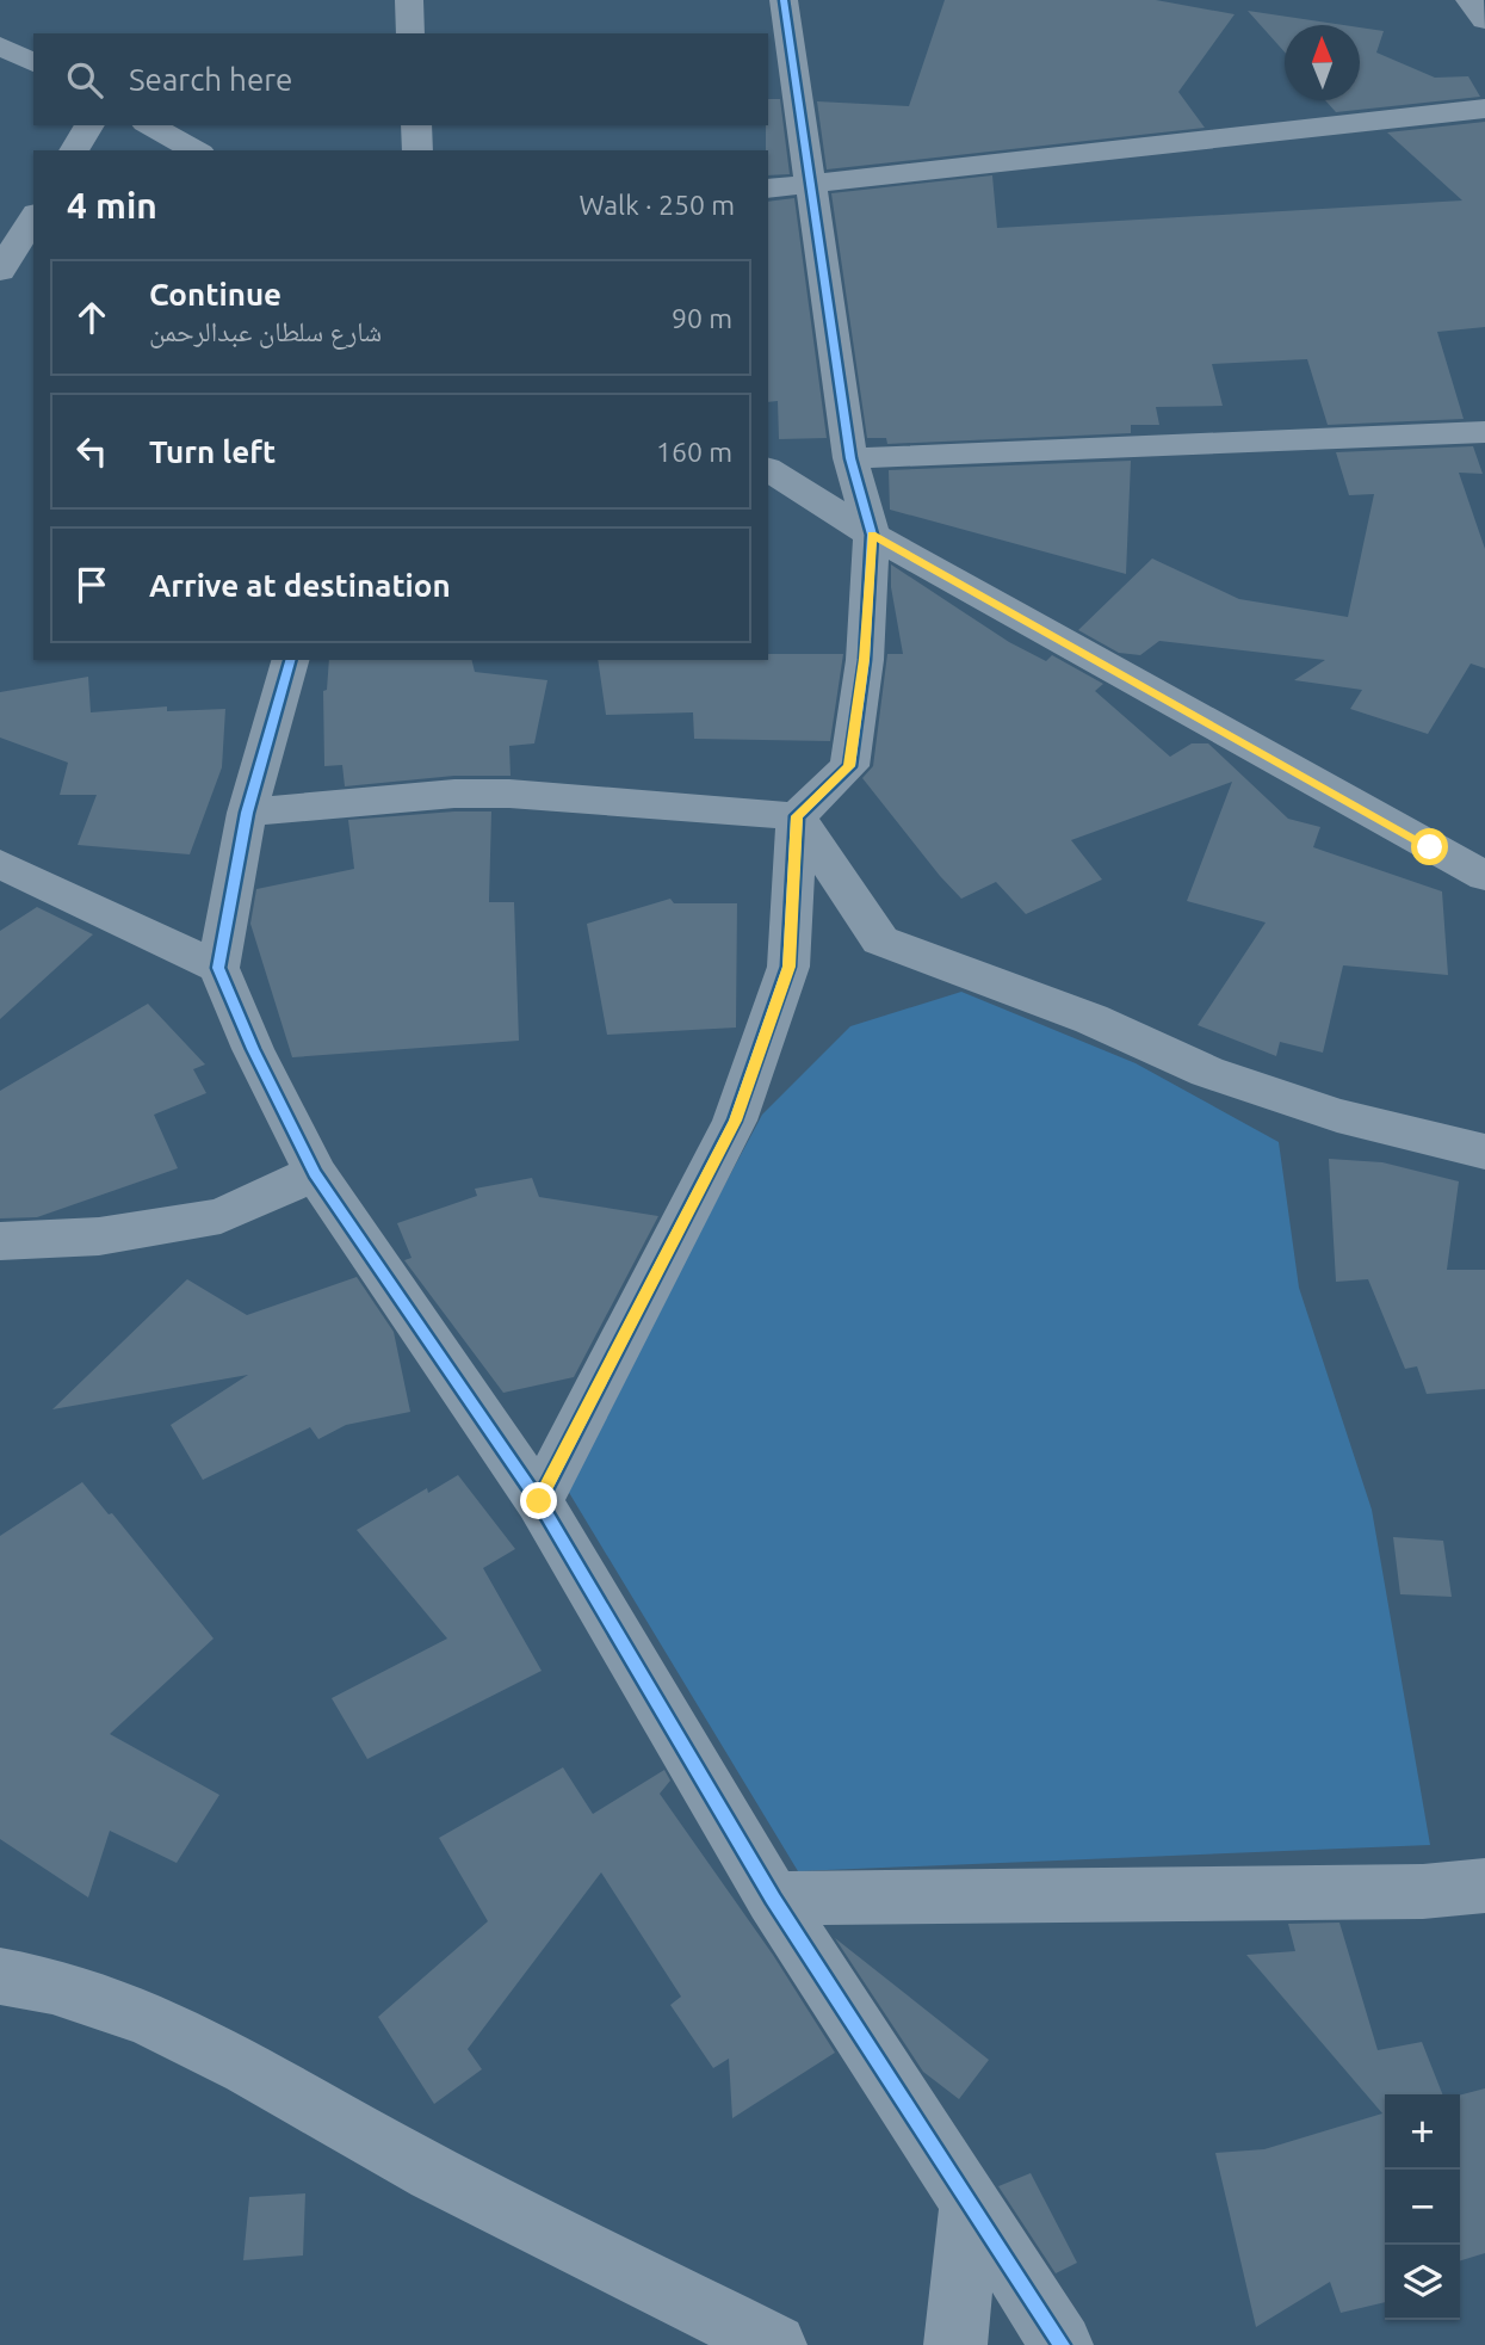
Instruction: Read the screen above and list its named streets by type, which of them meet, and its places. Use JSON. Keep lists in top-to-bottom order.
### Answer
{
  "north": "top",
  "page": {
    "search": "Search here",
    "heading": ["4 min", "Walk · 250 m"],
    "list": [
      ["Continue", "شارع سلطان عبدالرحمن", "90 m"],
      ["Turn left", "160 m"],
      "Arrive at destination"
    ],
    "map_buttons": ["+", "−"]
  }
}
